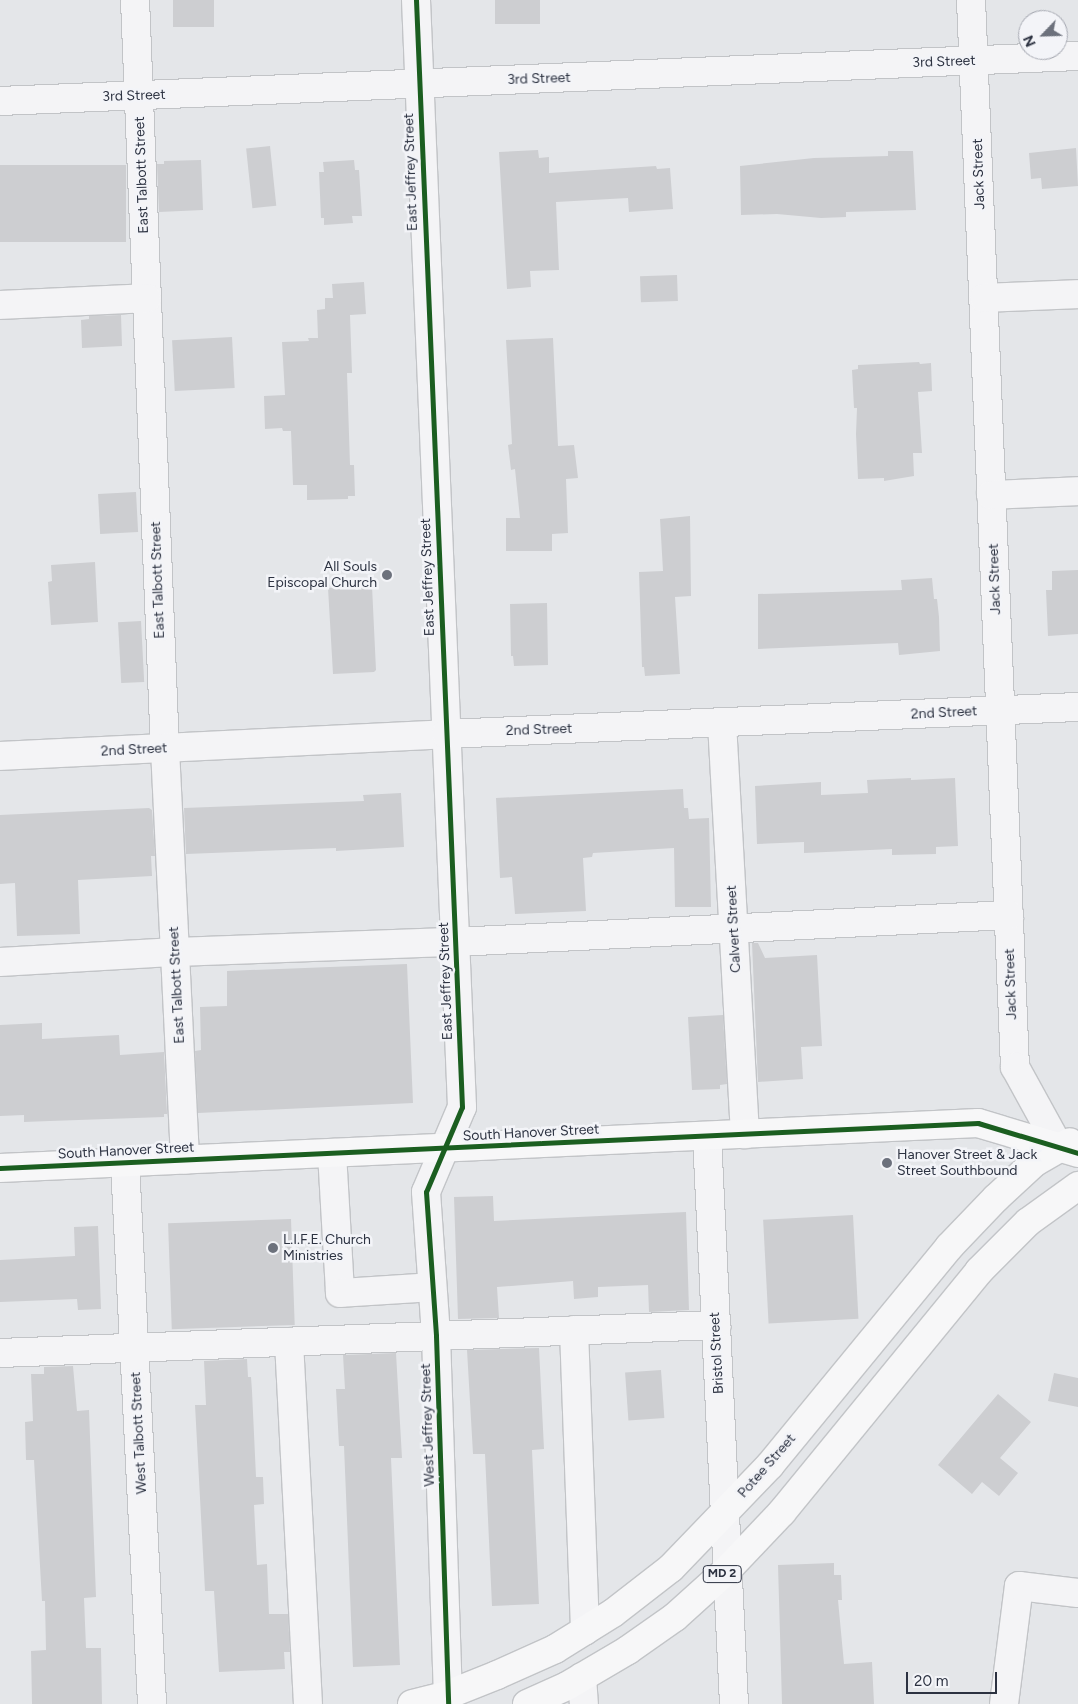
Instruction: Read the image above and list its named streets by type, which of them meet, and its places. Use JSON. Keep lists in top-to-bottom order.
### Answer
{
  "streets": {
    "main road": ["South Hanover Street", "Potee Street", "MD 2"],
    "street": [
      "3rd Street",
      "East Jeffrey Street",
      "Jack Street",
      "East Talbott Street",
      "2nd Street",
      "Calvert Street",
      "Bristol Street",
      "West Jeffrey Street",
      "West Talbott Street"
    ]
  },
  "crossings": [
    ["3rd Street", "East Jeffrey Street"],
    ["3rd Street", "Jack Street"],
    ["3rd Street", "East Talbott Street"],
    ["East Jeffrey Street", "2nd Street"],
    ["East Jeffrey Street", "South Hanover Street"],
    ["East Jeffrey Street", "West Jeffrey Street"],
    ["Jack Street", "2nd Street"],
    ["Jack Street", "South Hanover Street"],
    ["Jack Street", "Potee Street"],
    ["East Talbott Street", "2nd Street"],
    ["East Talbott Street", "South Hanover Street"],
    ["2nd Street", "Calvert Street"],
    ["Calvert Street", "South Hanover Street"],
    ["South Hanover Street", "Bristol Street"],
    ["South Hanover Street", "West Jeffrey Street"],
    ["South Hanover Street", "West Talbott Street"],
    ["South Hanover Street", "Potee Street"],
    ["Bristol Street", "Potee Street"],
    ["Bristol Street", "MD 2"],
    ["West Jeffrey Street", "Potee Street"]
  ],
  "places": ["All Souls Episcopal Church", "Hanover Street & Jack Street Southbound", "L.I.F.E. Church Ministries"],
  "scale_bar": "20 m",
  "north": "bottom left"
}
